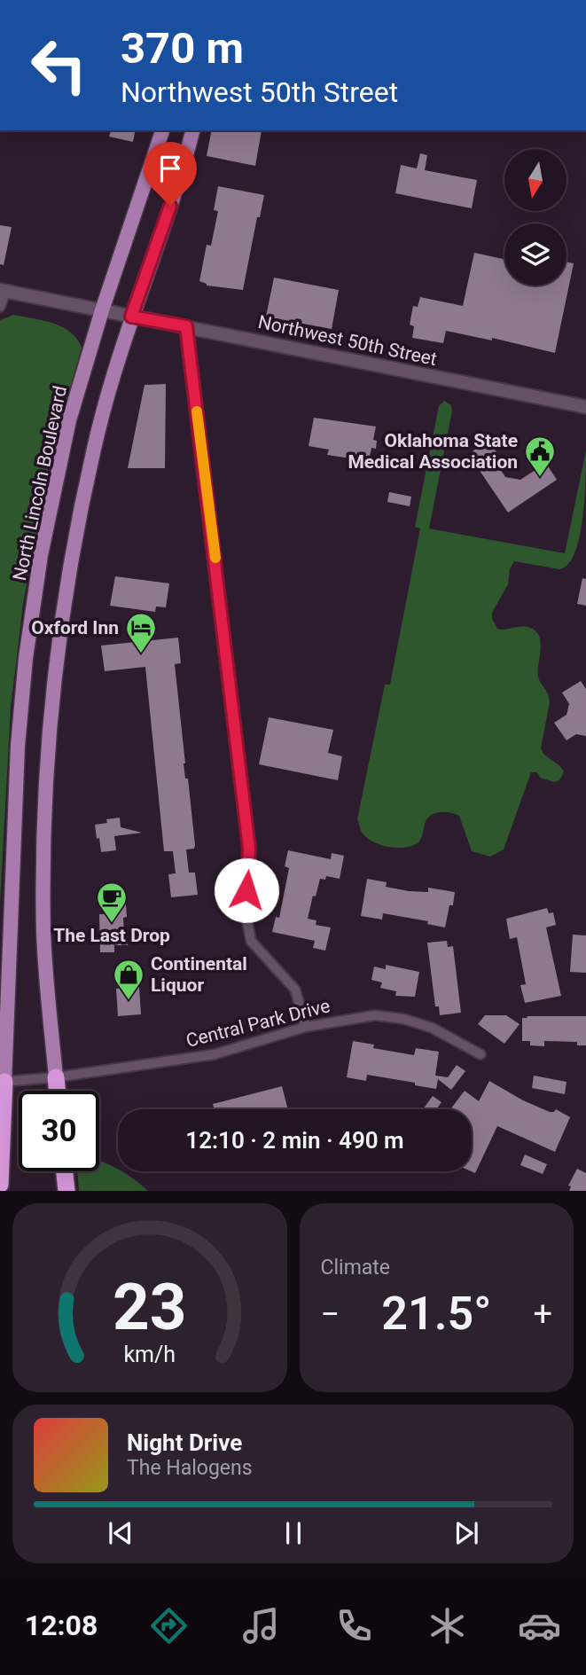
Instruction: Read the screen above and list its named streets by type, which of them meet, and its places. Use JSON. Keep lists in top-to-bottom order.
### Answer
{
  "streets": {
    "main road": ["Northwest 50th Street", "North Lincoln Boulevard"],
    "street": ["Central Park Drive"]
  },
  "crossings": [
    ["Northwest 50th Street", "North Lincoln Boulevard"],
    ["North Lincoln Boulevard", "Central Park Drive"]
  ],
  "places": {
    "public building": ["Oklahoma State Medical Association"],
    "hotel": ["Oxford Inn"],
    "cafe": ["The Last Drop"],
    "shop": ["Continental Liquor"]
  },
  "north": "bottom",
  "page": {
    "turn": ["370 m", "Northwest 50th Street"],
    "limit": "30",
    "trip": "12:10 · 2 min · 490 m",
    "tile": "Climate",
    "heat": ["−", "21.5°", "+"],
    "song": ["Night Drive", "The Halogens"],
    "tabs": "12:08",
    "gauge": ["23", "km/h"]
  }
}
